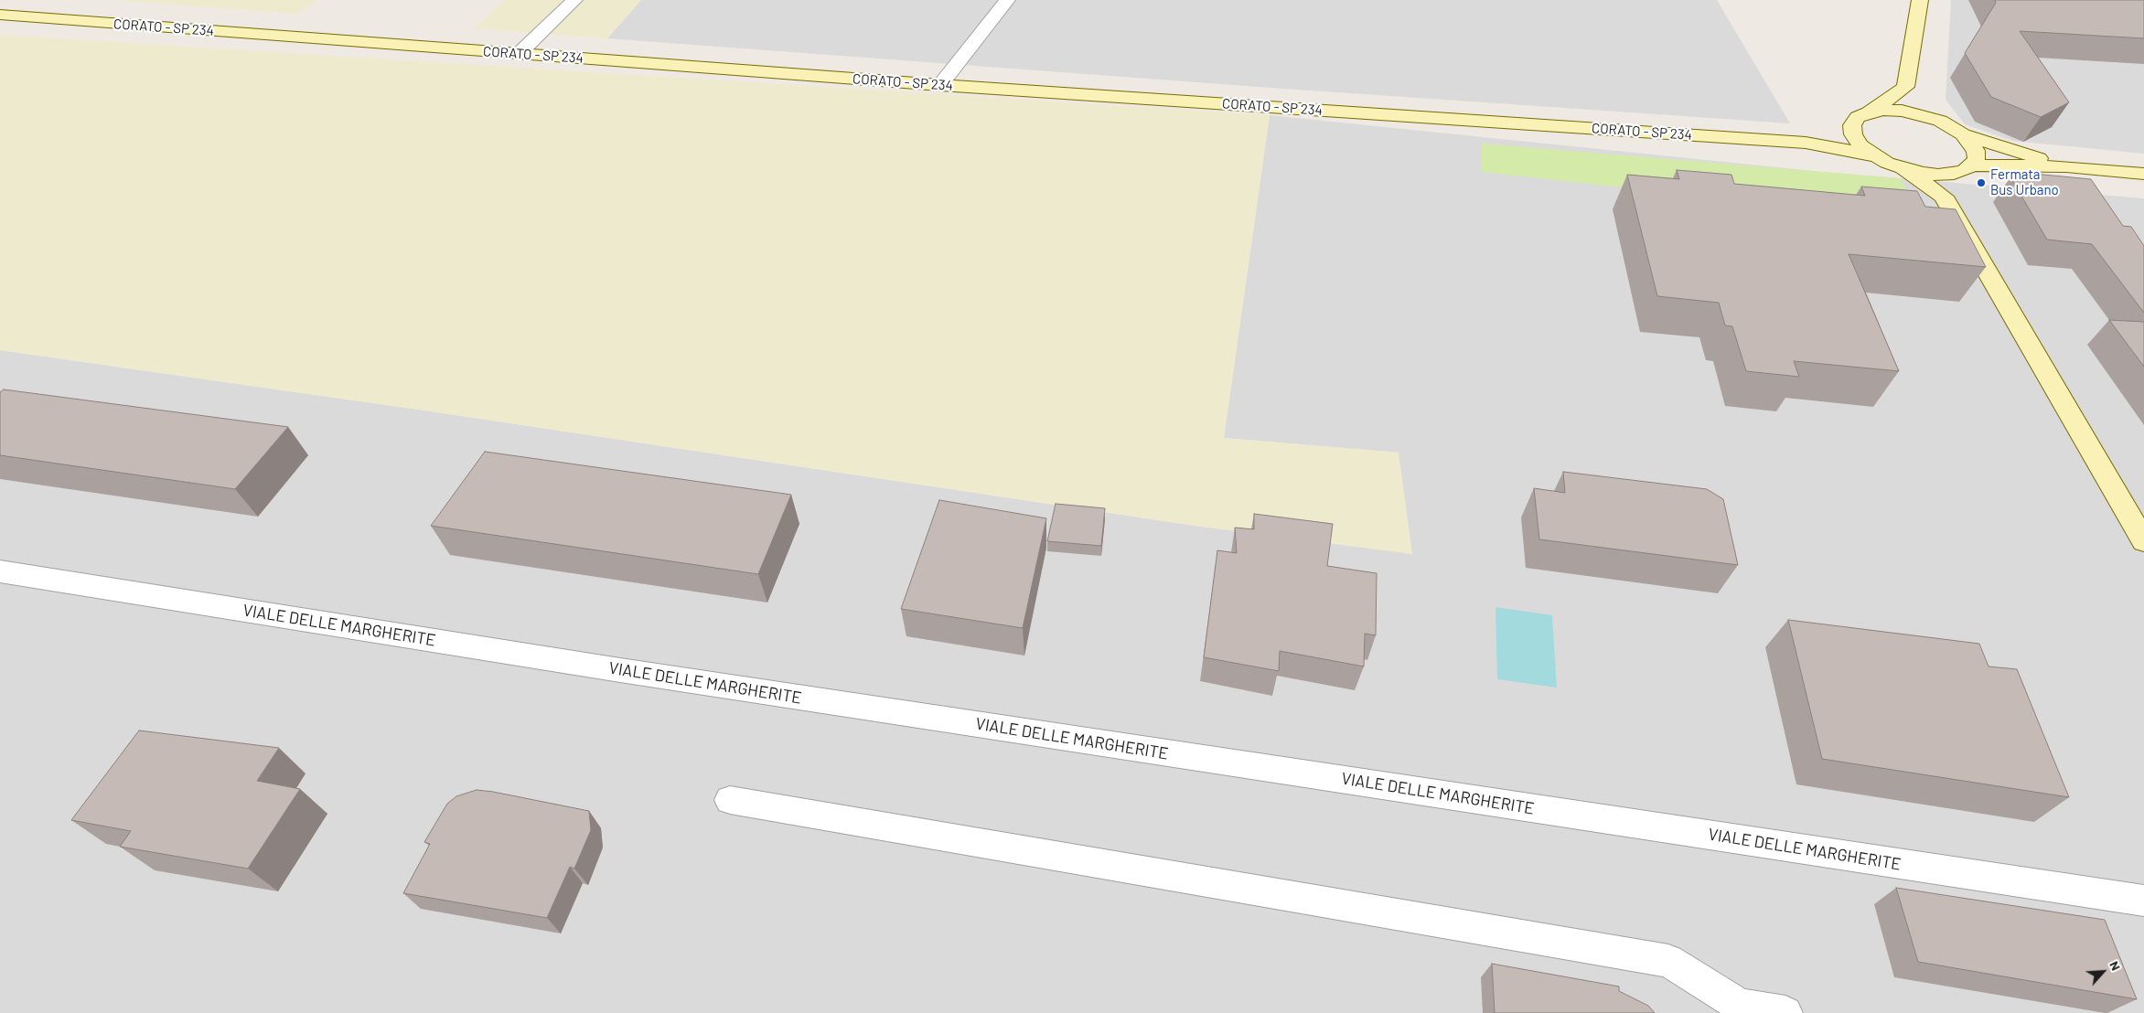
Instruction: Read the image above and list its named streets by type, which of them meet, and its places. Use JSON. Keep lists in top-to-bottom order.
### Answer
{
  "streets": {
    "main road": ["CORATO - SP 234"],
    "street": ["VIALE DELLE MARGHERITE"]
  },
  "places": ["Fermata Bus Urbano"],
  "north": "top right"
}
